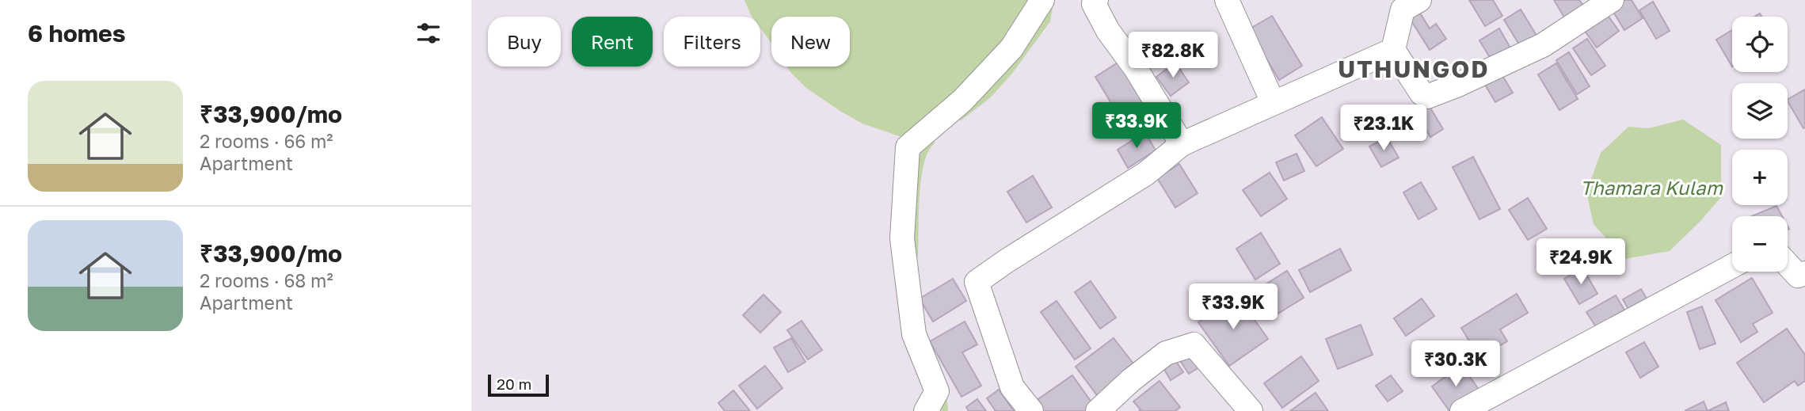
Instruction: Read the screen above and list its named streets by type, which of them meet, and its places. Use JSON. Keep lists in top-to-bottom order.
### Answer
{
  "districts": ["UTHUNGOD"],
  "water": ["Thamara Kulam"],
  "scale_bar": "20 m",
  "page": {
    "heading": "6 homes",
    "map_buttons": ["+", "−"],
    "chip": [
      "Buy",
      "Rent",
      "Filters",
      "New"
    ],
    "price": [
      "₹82.8K",
      "₹33.9K",
      "₹23.1K",
      "₹24.9K",
      "₹33.9K",
      "₹30.3K"
    ],
    "list": [
      {
        "name": "₹33,900/mo",
        "note": "2 rooms · 66 m² · Apartment"
      },
      {
        "name": "₹33,900/mo",
        "note": "2 rooms · 68 m² · Apartment"
      }
    ],
    "scale": "20 m"
  }
}
